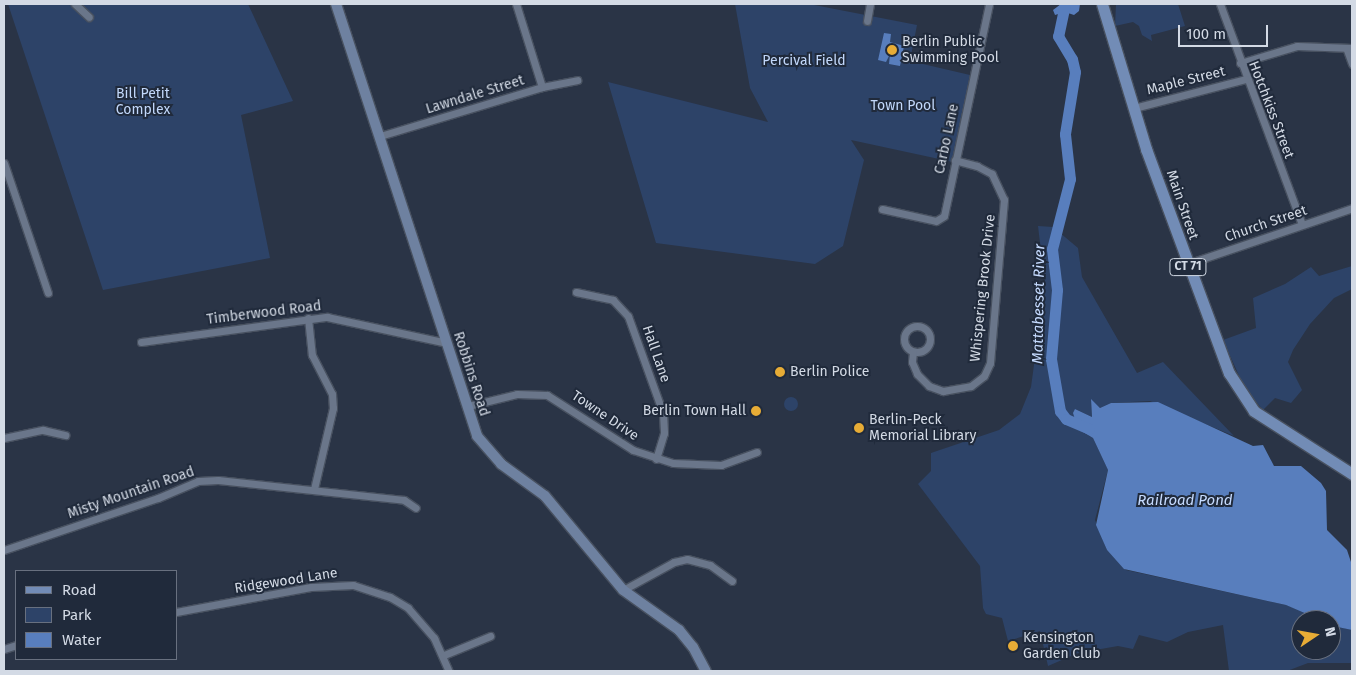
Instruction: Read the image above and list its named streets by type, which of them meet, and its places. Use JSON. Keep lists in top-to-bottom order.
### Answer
{
  "streets": {
    "main road": ["Main Street", "CT 71"],
    "street": [
      "Maple Street",
      "Lawndale Street",
      "Hotchkiss Street",
      "Carbo Lane",
      "Church Street",
      "Whispering Brook Drive",
      "Timberwood Road",
      "Hall Lane",
      "Robbins Road",
      "Towne Drive",
      "Misty Mountain Road",
      "Ridgewood Lane"
    ]
  },
  "crossings": [
    ["Maple Street", "Hotchkiss Street"],
    ["Maple Street", "Main Street"],
    ["Lawndale Street", "Robbins Road"],
    ["Hotchkiss Street", "Church Street"],
    ["Carbo Lane", "Whispering Brook Drive"],
    ["Main Street", "Church Street"],
    ["Timberwood Road", "Robbins Road"],
    ["Hall Lane", "Towne Drive"],
    ["Robbins Road", "Towne Drive"]
  ],
  "water": ["Mattabesset River", "Railroad Pond"],
  "parks": ["Percival Field", "Bill Petit Complex", "Town Pool"],
  "places": [
    "Berlin Public Swimming Pool",
    "Berlin Police",
    "Berlin Town Hall",
    "Berlin-Peck Memorial Library",
    "Kensington Garden Club"
  ],
  "legend": ["Road", "Park", "Water"],
  "scale_bar": "100 m",
  "north": "right"
}
